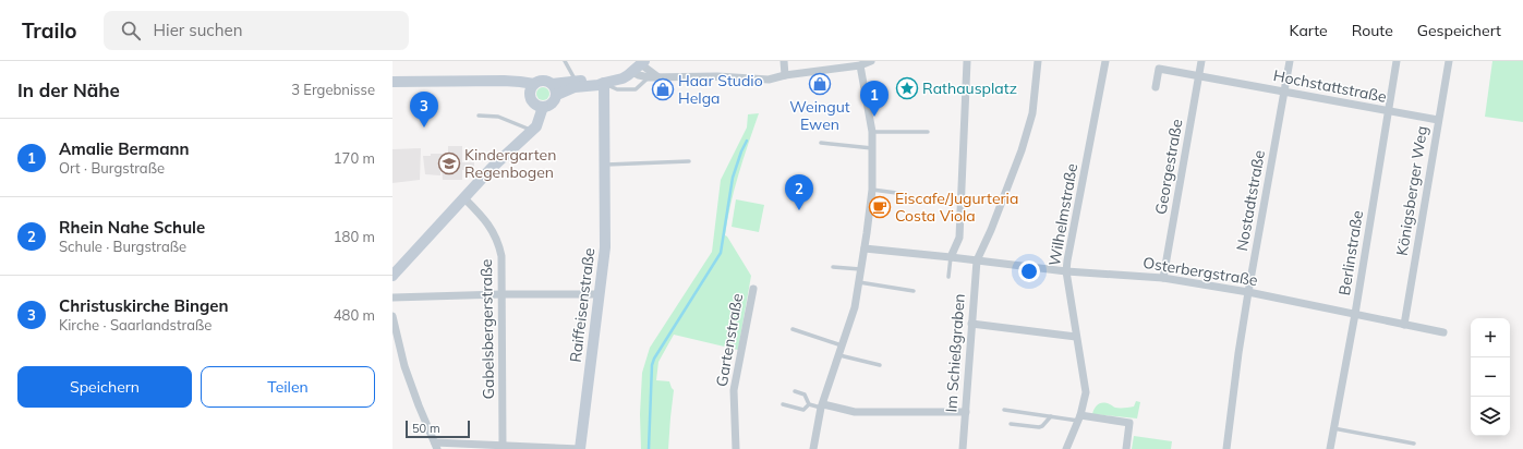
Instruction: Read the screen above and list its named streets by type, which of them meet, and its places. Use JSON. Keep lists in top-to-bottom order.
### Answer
{
  "streets": {
    "street": [
      "Hochstattstraße",
      "Georgestraße",
      "Königsberger Weg",
      "Nostadtstraße",
      "Wilhelmstraße",
      "Berlinstraße",
      "Osterbergstraße",
      "Raiffeisenstraße",
      "Gabelsbergerstraße",
      "Gartenstraße",
      "Im Schießgraben"
    ]
  },
  "crossings": [
    ["Hochstattstraße", "Georgestraße"],
    ["Hochstattstraße", "Königsberger Weg"],
    ["Hochstattstraße", "Nostadtstraße"],
    ["Hochstattstraße", "Berlinstraße"],
    ["Georgestraße", "Osterbergstraße"],
    ["Königsberger Weg", "Osterbergstraße"],
    ["Nostadtstraße", "Osterbergstraße"],
    ["Wilhelmstraße", "Osterbergstraße"],
    ["Berlinstraße", "Osterbergstraße"],
    ["Osterbergstraße", "Im Schießgraben"]
  ],
  "places": {
    "shop": ["Weingut Ewen", "Haar Studio Helga"],
    "place": ["Rathausplatz"],
    "school or university": ["Kindergarten Regenbogen"],
    "cafe": ["Eiscafe/Jugurteria Costa Viola"]
  },
  "scale_bar": "50 m",
  "page": {
    "header": "Trailo",
    "search": "Hier suchen",
    "nav": ["Karte", "Route", "Gespeichert"],
    "heading": ["In der Nähe", "3 Ergebnisse"],
    "pins": ["1", "3", "2"],
    "list": [
      {
        "mark": "1",
        "name": "Amalie Bermann",
        "note": "Ort · Burgstraße",
        "value": "170 m"
      },
      {
        "mark": "2",
        "name": "Rhein Nahe Schule",
        "note": "Schule · Burgstraße",
        "value": "180 m"
      },
      {
        "mark": "3",
        "name": "Christuskirche Bingen",
        "note": "Kirche · Saarlandstraße",
        "value": "480 m"
      }
    ],
    "map_buttons": ["+", "−"],
    "buttons": ["Speichern", "Teilen"],
    "scale": "50 m"
  }
}
